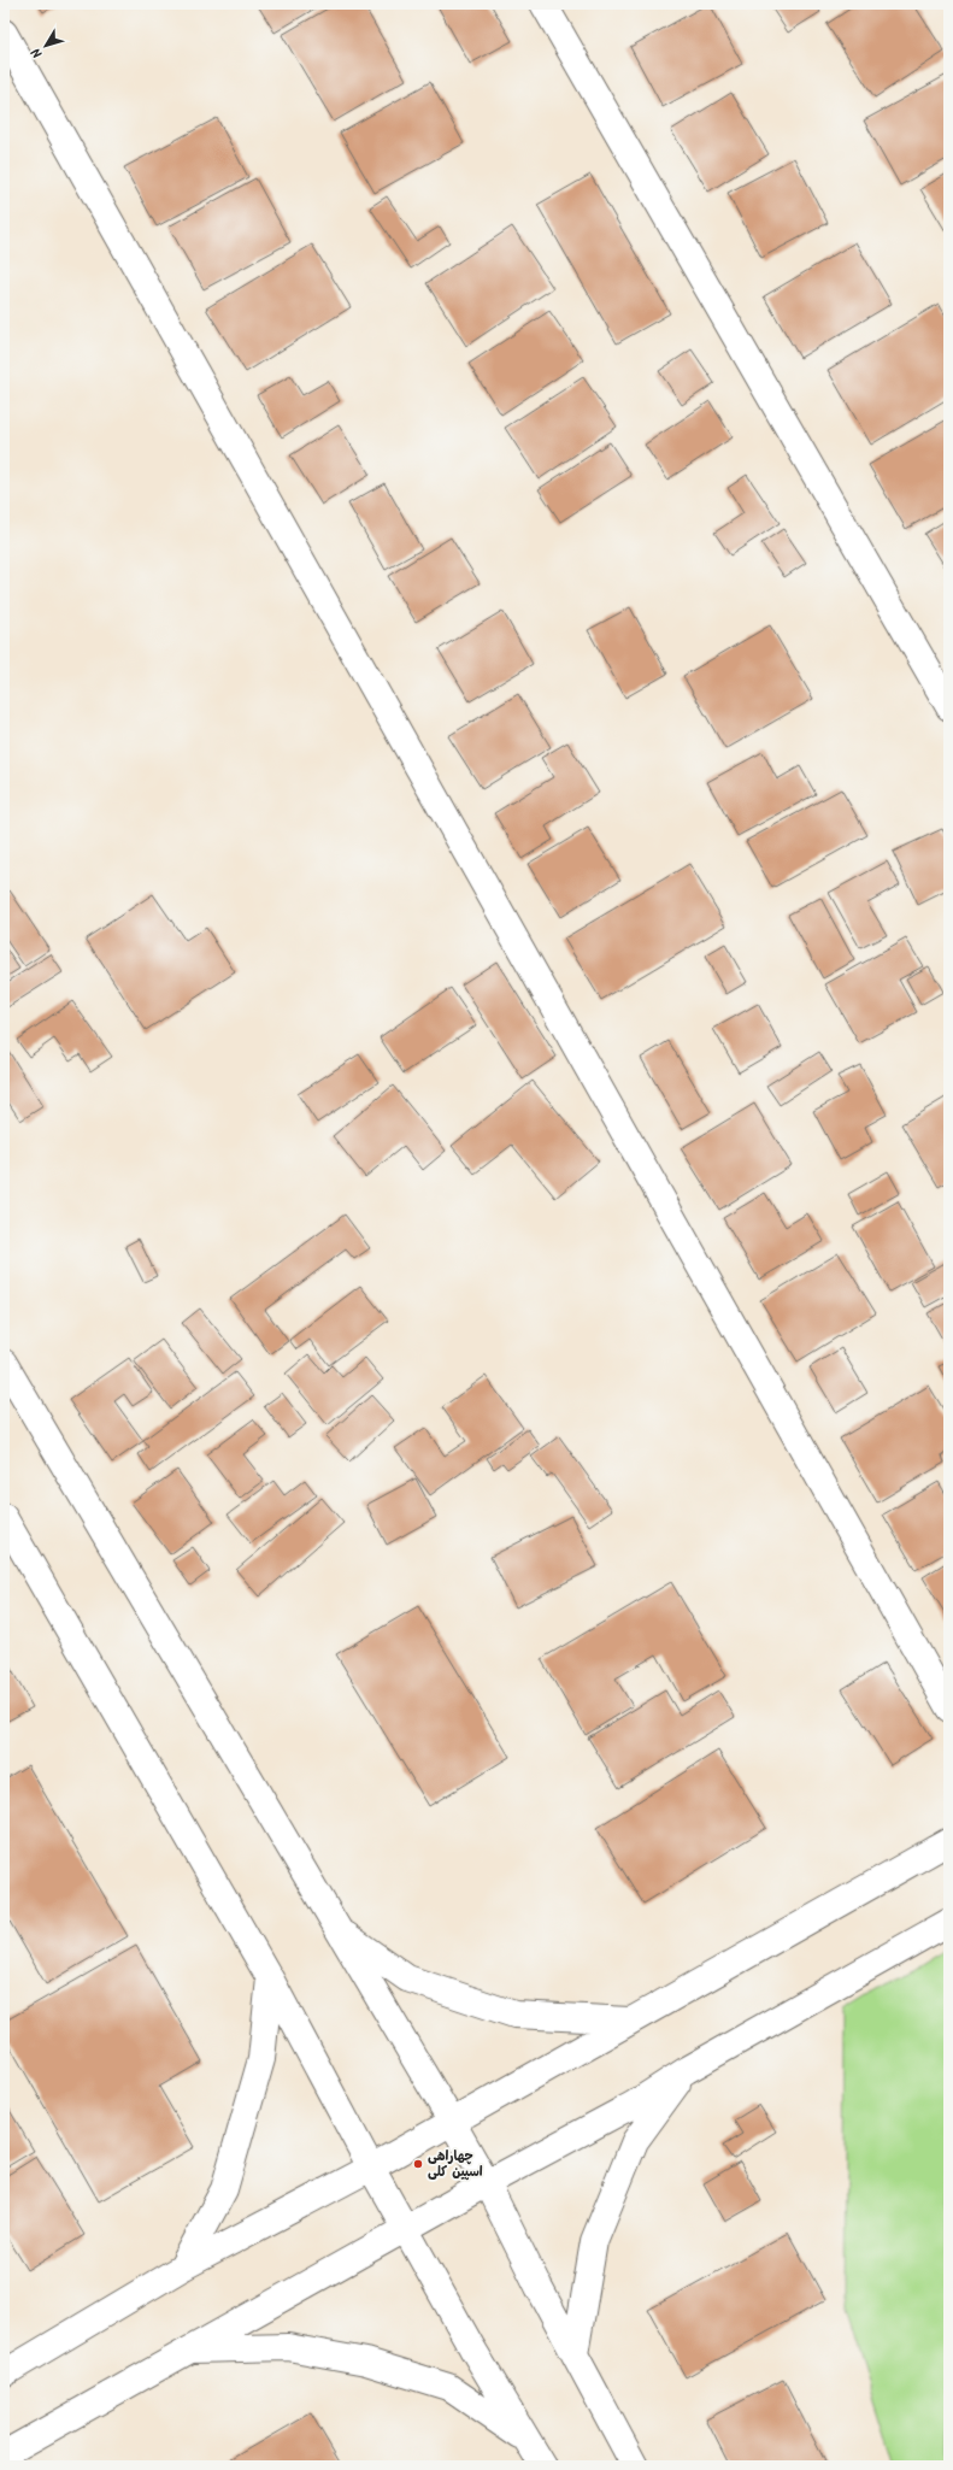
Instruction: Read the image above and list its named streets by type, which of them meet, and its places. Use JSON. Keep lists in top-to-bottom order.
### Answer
{
  "places": ["چهاراهی اسپین کلی"],
  "north": "bottom left"
}
